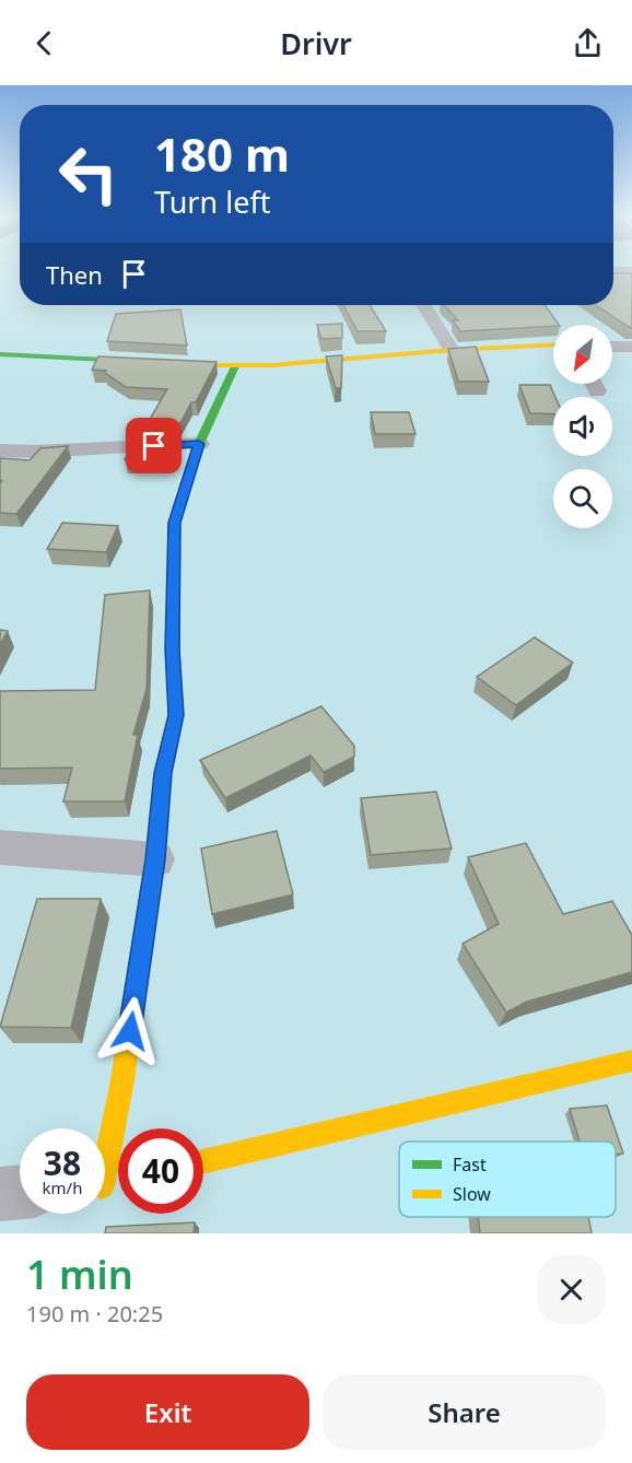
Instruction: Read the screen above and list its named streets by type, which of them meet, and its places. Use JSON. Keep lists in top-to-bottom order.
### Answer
{
  "legend": ["Fast", "Slow"],
  "north": "bottom left",
  "page": {
    "header": "Drivr",
    "turn": ["180 m", "Turn left"],
    "then": "Then",
    "speed": "38 km/h",
    "limit": "40",
    "heading": ["1 min", "190 m · 20:25"],
    "buttons": ["Exit", "Share"]
  }
}
